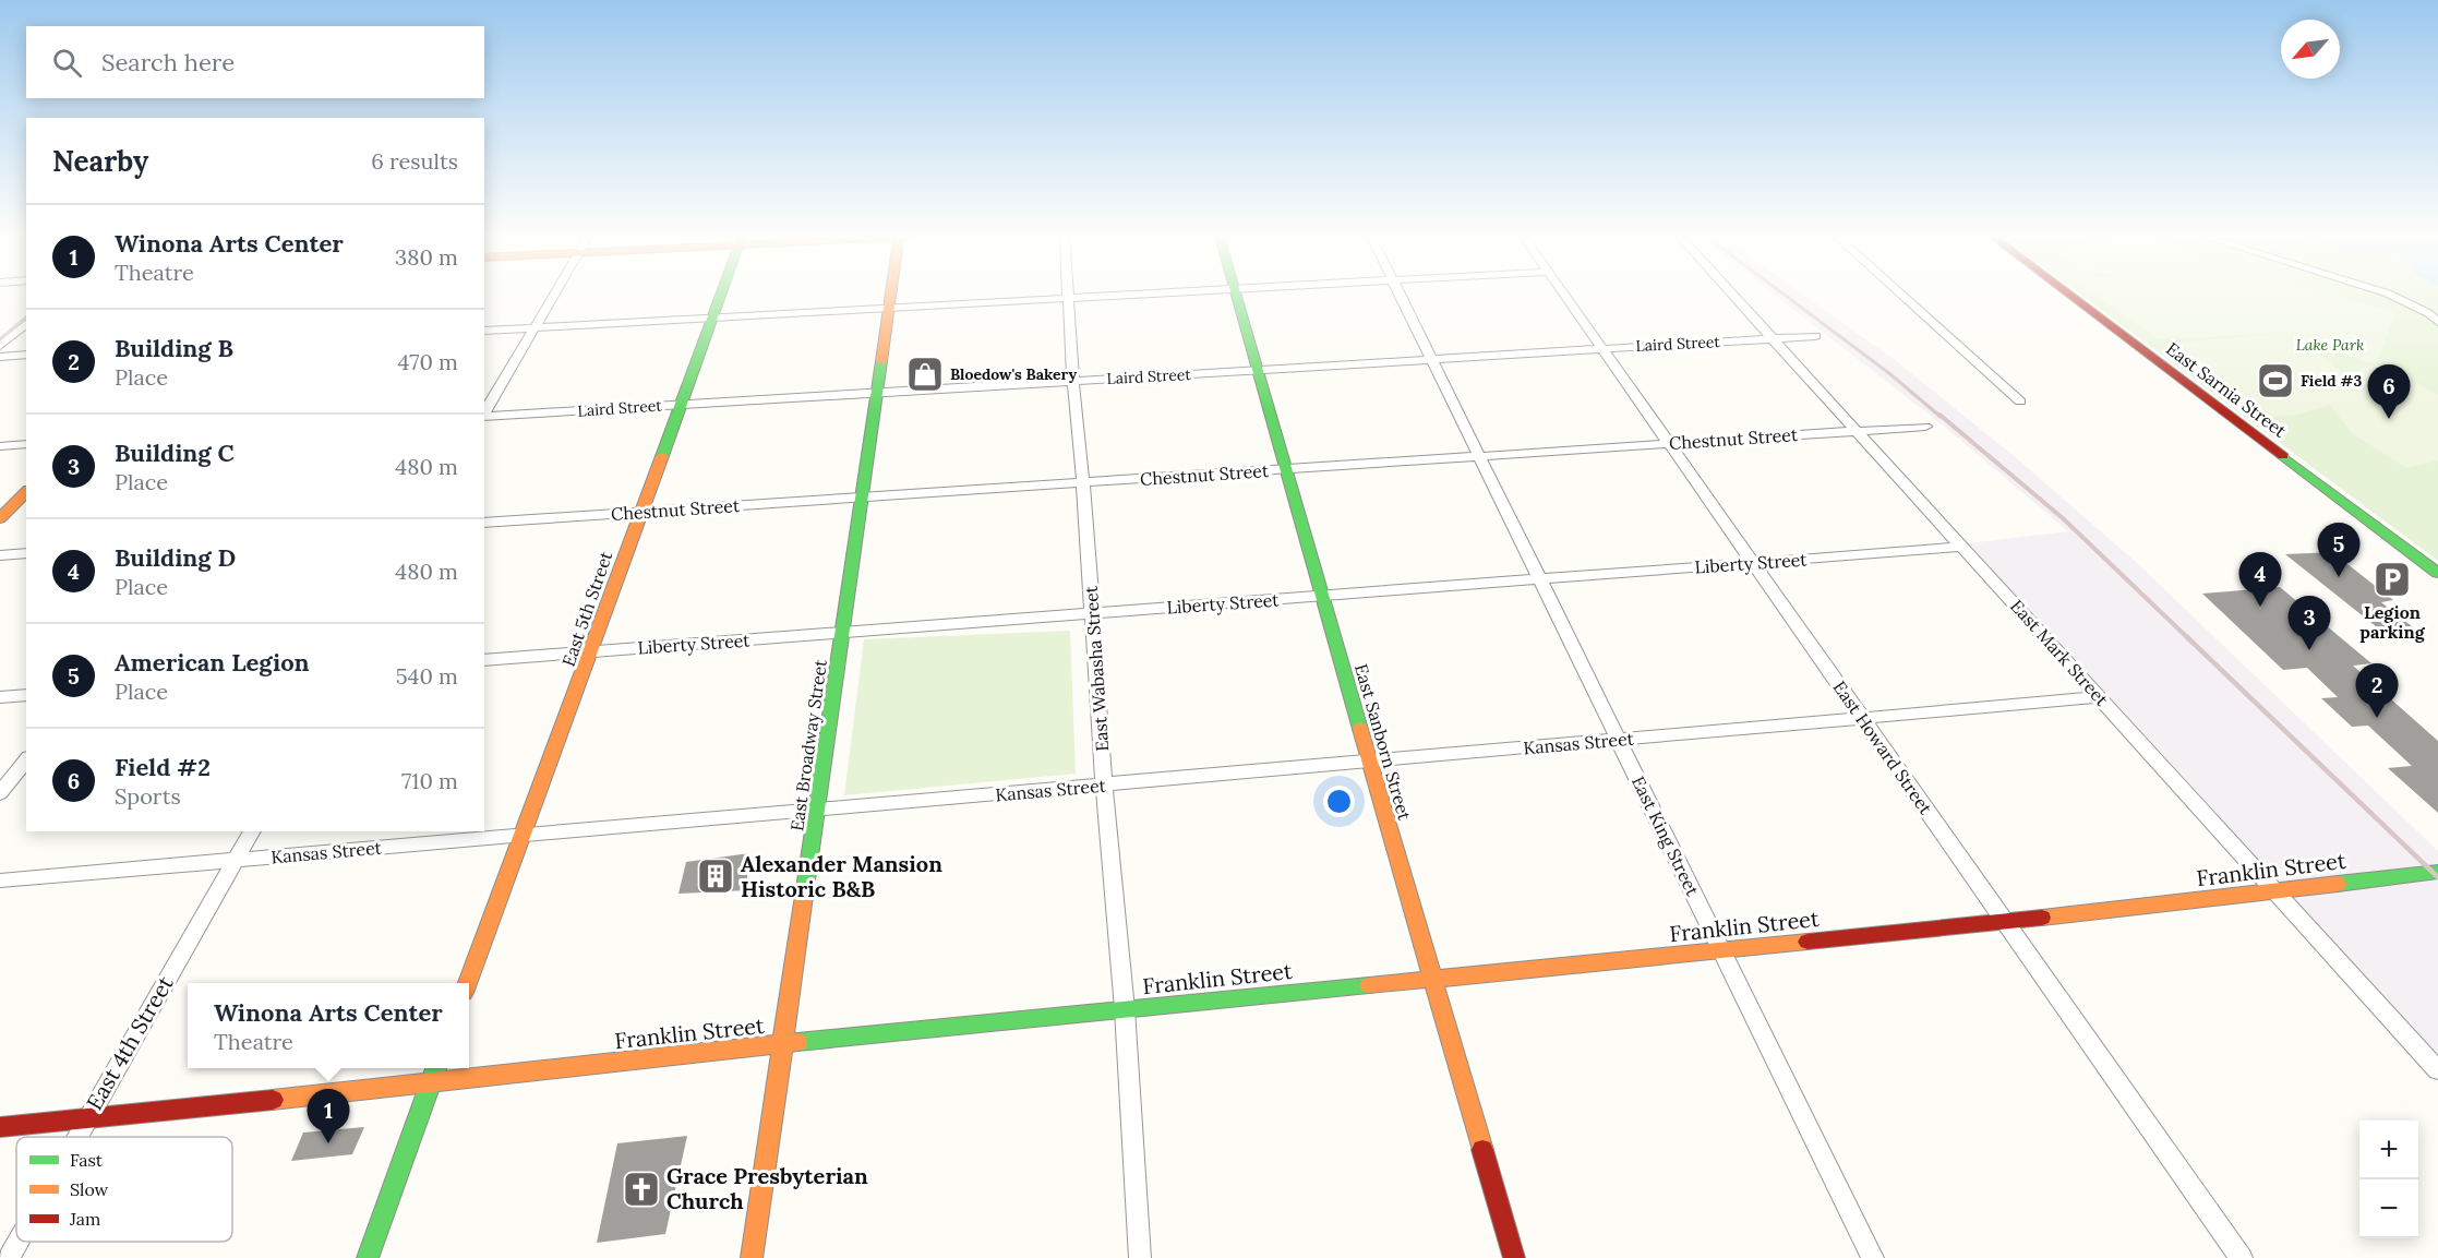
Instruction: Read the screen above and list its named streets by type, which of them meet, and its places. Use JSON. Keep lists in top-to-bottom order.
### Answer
{
  "streets": {
    "street": [
      "Laird Street",
      "East Sarnia Street",
      "Chestnut Street",
      "Liberty Street",
      "East 5th Street",
      "East Mark Street",
      "East Wabasha Street",
      "East Sanborn Street",
      "Kansas Street",
      "East Broadway Street",
      "East Howard Street",
      "East King Street",
      "Franklin Street",
      "East 4th Street"
    ]
  },
  "crossings": [
    ["Laird Street", "East 5th Street"],
    ["Laird Street", "East Mark Street"],
    ["Laird Street", "East Wabasha Street"],
    ["Laird Street", "East Sanborn Street"],
    ["Laird Street", "East Broadway Street"],
    ["Laird Street", "East Howard Street"],
    ["Laird Street", "East King Street"],
    ["Chestnut Street", "East 5th Street"],
    ["Chestnut Street", "East Mark Street"],
    ["Chestnut Street", "East Wabasha Street"],
    ["Chestnut Street", "East Sanborn Street"],
    ["Chestnut Street", "East Broadway Street"],
    ["Chestnut Street", "East Howard Street"],
    ["Chestnut Street", "East King Street"],
    ["Liberty Street", "East 5th Street"],
    ["Liberty Street", "East Mark Street"],
    ["Liberty Street", "East Wabasha Street"],
    ["Liberty Street", "East Sanborn Street"],
    ["Liberty Street", "East Broadway Street"],
    ["Liberty Street", "East Howard Street"],
    ["Liberty Street", "East King Street"],
    ["East 5th Street", "Kansas Street"],
    ["East Mark Street", "Kansas Street"],
    ["East Mark Street", "Franklin Street"],
    ["East Wabasha Street", "Kansas Street"],
    ["East Wabasha Street", "Franklin Street"],
    ["East Sanborn Street", "Kansas Street"],
    ["East Sanborn Street", "Franklin Street"],
    ["Kansas Street", "East Broadway Street"],
    ["Kansas Street", "East Howard Street"],
    ["Kansas Street", "East King Street"],
    ["Kansas Street", "East 4th Street"],
    ["East Broadway Street", "Franklin Street"],
    ["East Howard Street", "Franklin Street"],
    ["East King Street", "Franklin Street"],
    ["Franklin Street", "East 4th Street"]
  ],
  "parks": ["Lake Park"],
  "places": {
    "shop": ["Bloedow's Bakery"],
    "sports": ["Field #3"],
    "parking": ["Legion parking"],
    "building": ["Alexander Mansion Historic B&B"],
    "church": ["Grace Presbyterian Church"]
  },
  "legend": ["Fast", "Slow", "Jam"],
  "north": "bottom left",
  "page": {
    "search": "Search here",
    "heading": ["Nearby", "6 results"],
    "list": [
      {
        "mark": "1",
        "name": "Winona Arts Center",
        "note": "Theatre",
        "value": "380 m"
      },
      {
        "mark": "2",
        "name": "Building B",
        "note": "Place",
        "value": "470 m"
      },
      {
        "mark": "3",
        "name": "Building C",
        "note": "Place",
        "value": "480 m"
      },
      {
        "mark": "4",
        "name": "Building D",
        "note": "Place",
        "value": "480 m"
      },
      {
        "mark": "5",
        "name": "American Legion",
        "note": "Place",
        "value": "540 m"
      },
      {
        "mark": "6",
        "name": "Field #2",
        "note": "Sports",
        "value": "710 m"
      }
    ],
    "pins": [
      "6",
      "5",
      "4",
      "3",
      "2",
      "1"
    ],
    "popup": ["Winona Arts Center", "Theatre"],
    "map_buttons": ["+", "−"]
  }
}
